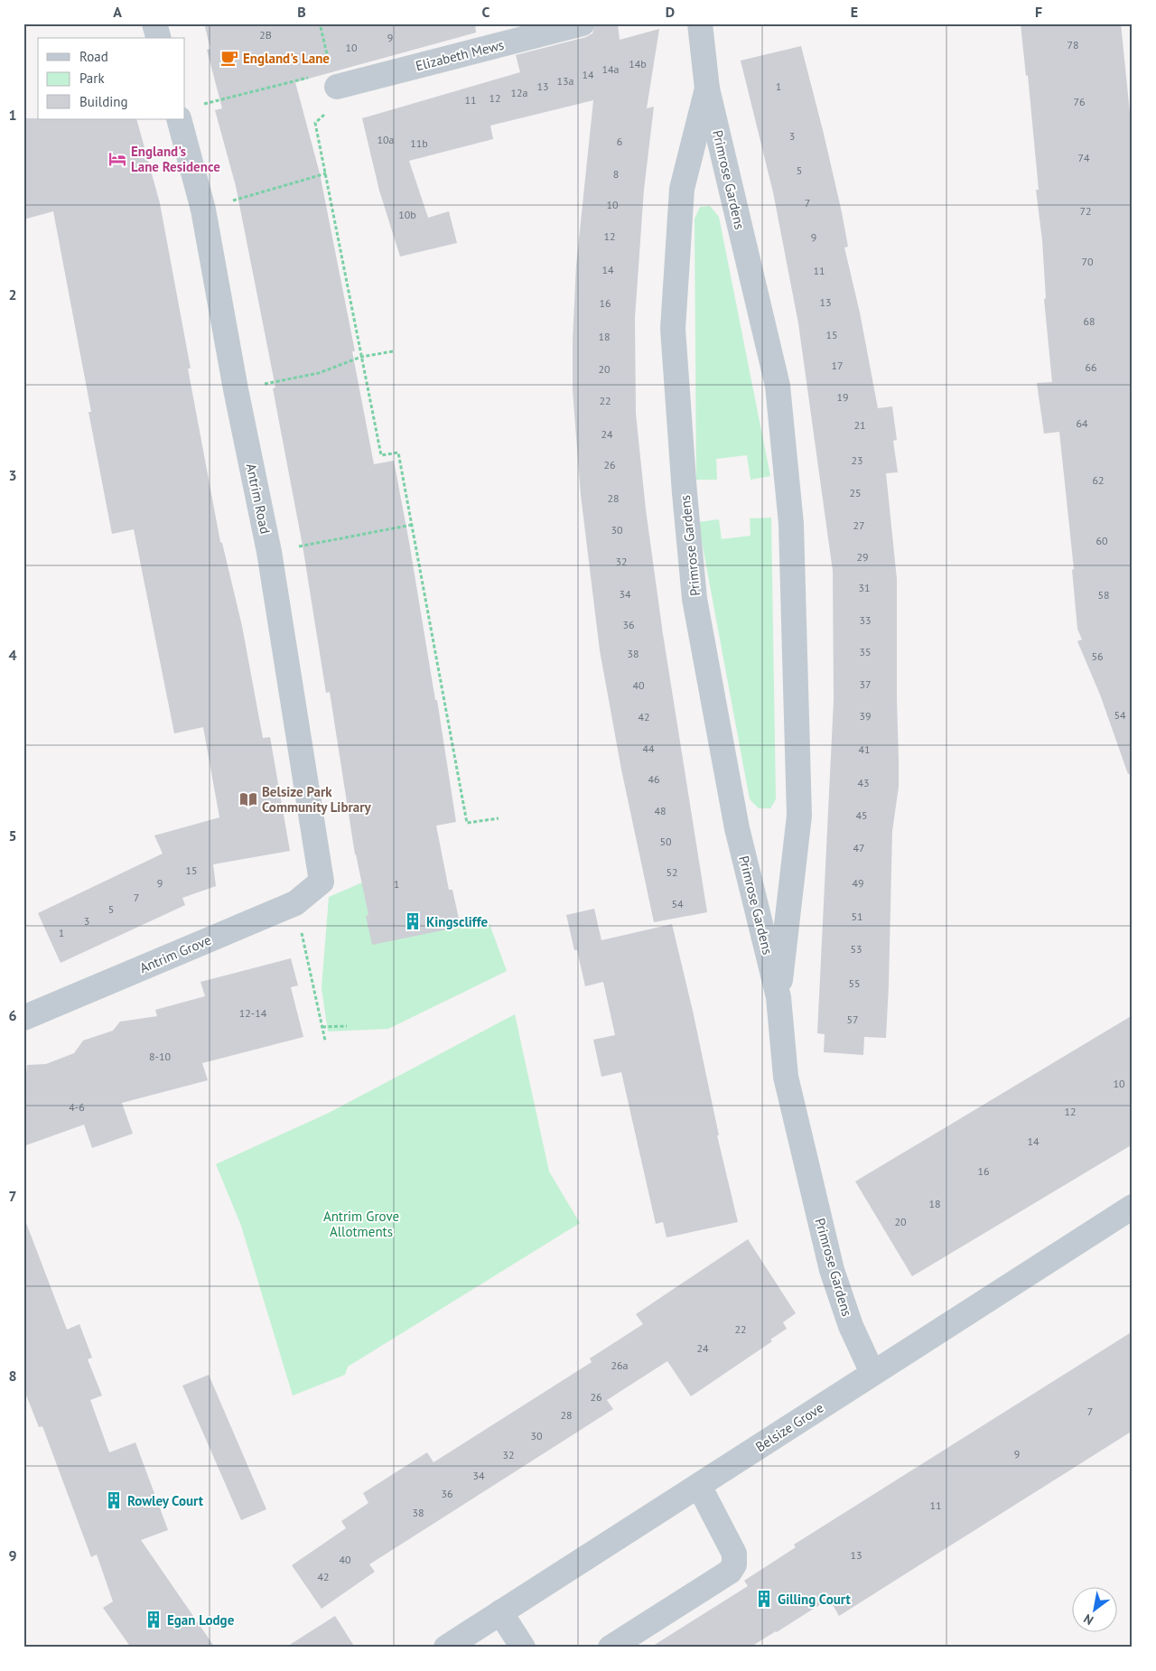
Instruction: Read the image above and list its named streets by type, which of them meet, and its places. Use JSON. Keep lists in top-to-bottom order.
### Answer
{
  "streets": {
    "street": [
      "Elizabeth Mews",
      "Primrose Gardens",
      "Antrim Road",
      "Antrim Grove",
      "Belsize Grove"
    ]
  },
  "crossings": [
    ["Primrose Gardens", "Belsize Grove"],
    ["Antrim Road", "Antrim Grove"]
  ],
  "parks": ["Antrim Grove Allotments"],
  "places": {
    "cafe": ["England's Lane"],
    "hotel": ["England's Lane Residence"],
    "library": ["Belsize Park Community Library"],
    "building": [
      "Kingscliffe",
      "Rowley Court",
      "Gilling Court",
      "Egan Lodge"
    ]
  },
  "house_numbers": [
    "2B",
    "9",
    "78",
    "10",
    "14b",
    "14a",
    "14",
    "13a",
    "13",
    "1",
    "12a",
    "12",
    "11",
    "76",
    "3",
    "10a",
    "6",
    "11b",
    "74",
    "5",
    "8",
    "7",
    "10",
    "72",
    "10b",
    "12",
    "9",
    "70",
    "14",
    "11",
    "13",
    "16",
    "68",
    "15",
    "18",
    "17",
    "66",
    "20",
    "19",
    "22",
    "64",
    "21",
    "24",
    "23",
    "26",
    "62",
    "25",
    "28",
    "27",
    "30",
    "60",
    "29",
    "32",
    "31",
    "34",
    "58",
    "33",
    "36",
    "35",
    "38",
    "56",
    "37",
    "40",
    "54",
    "39",
    "42",
    "44",
    "41",
    "46",
    "43",
    "48",
    "45",
    "50",
    "47",
    "15",
    "52",
    "9",
    "49",
    "1",
    "7",
    "54",
    "5",
    "51",
    "3",
    "1",
    "53",
    "55",
    "12-14",
    "57",
    "8-10",
    "10",
    "4-6",
    "12",
    "14",
    "16",
    "18",
    "20",
    "22",
    "24",
    "26a",
    "26",
    "7",
    "28",
    "30",
    "9",
    "32",
    "34",
    "36",
    "11",
    "38",
    "13",
    "40",
    "42"
  ],
  "legend": ["Road", "Park", "Building"],
  "north": "bottom left",
  "grid": {
    "columns": [
      "A",
      "B",
      "C",
      "D",
      "E",
      "F"
    ],
    "rows": [
      "1",
      "2",
      "3",
      "4",
      "5",
      "6",
      "7",
      "8",
      "9"
    ]
  }
}
